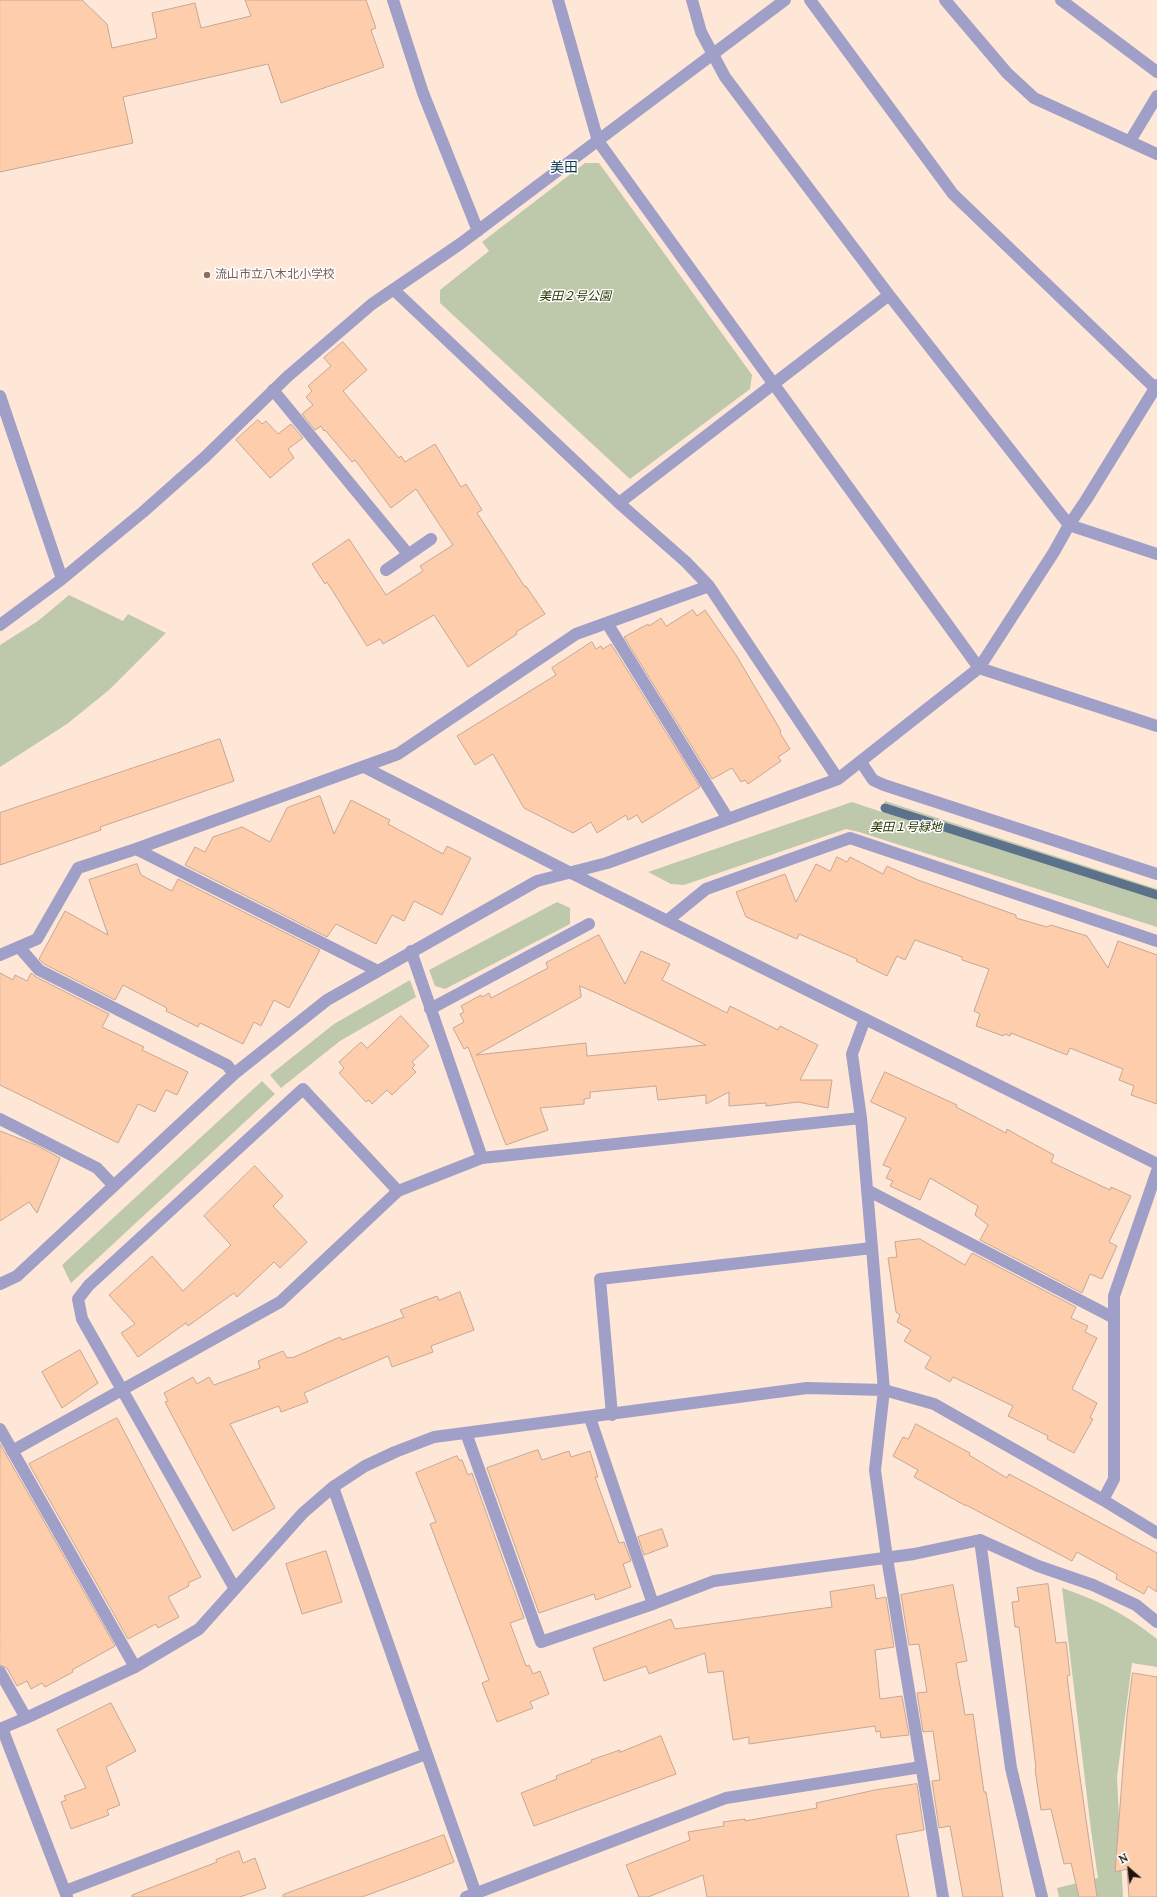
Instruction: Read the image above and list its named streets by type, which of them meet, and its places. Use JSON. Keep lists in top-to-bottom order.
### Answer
{
  "districts": ["美田"],
  "parks": ["美田２号公園", "美田１号緑地"],
  "places": ["流山市立八木北小学校"],
  "north": "top left"
}
